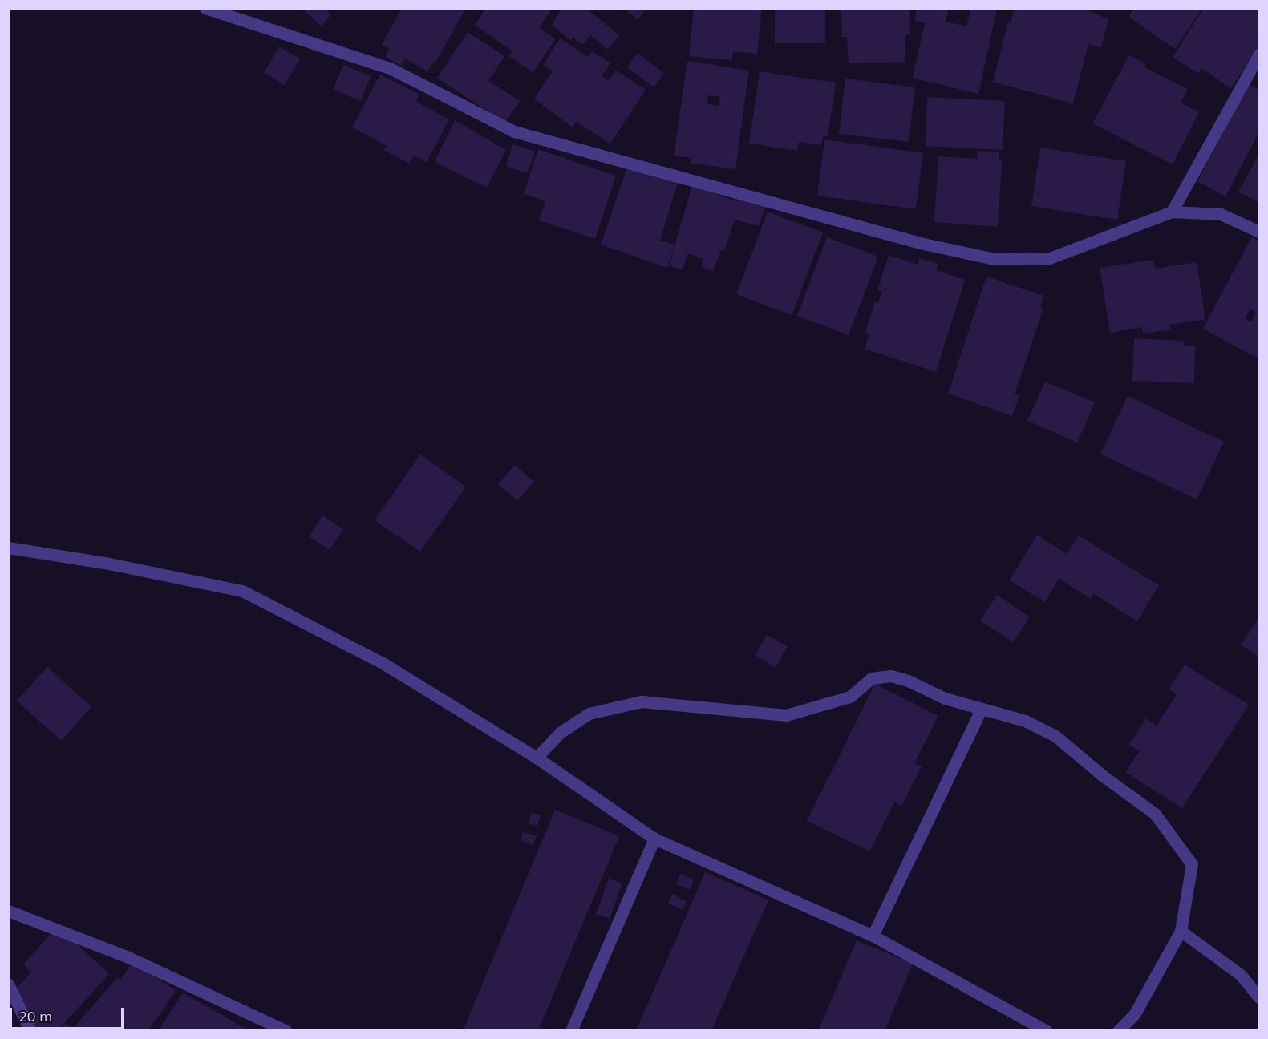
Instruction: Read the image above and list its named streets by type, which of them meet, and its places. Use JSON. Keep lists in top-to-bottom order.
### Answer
{
  "scale_bar": "20 m"
}
